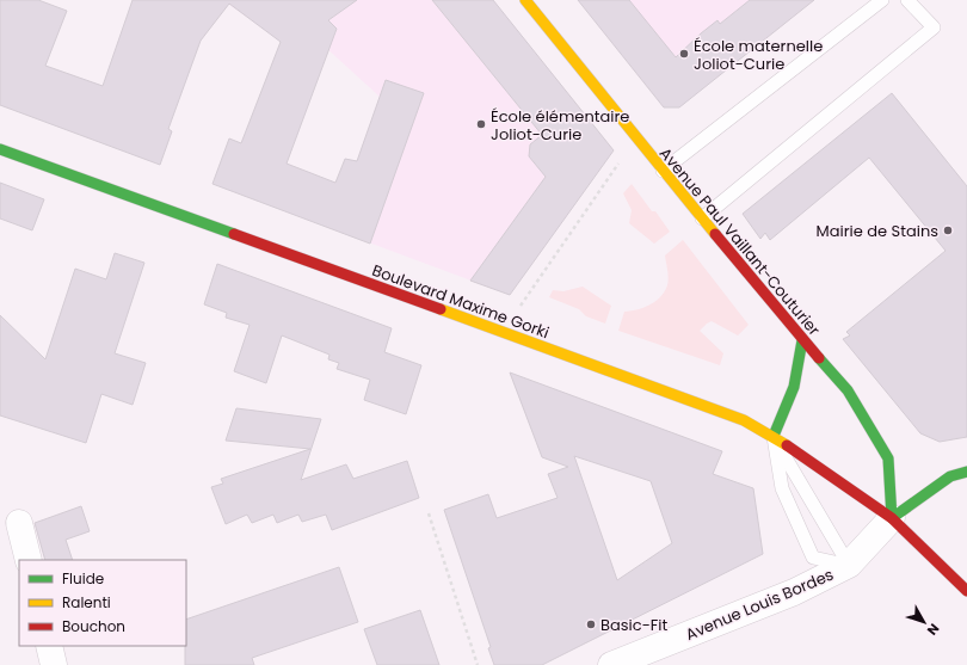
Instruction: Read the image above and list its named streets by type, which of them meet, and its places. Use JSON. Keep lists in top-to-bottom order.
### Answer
{
  "streets": {
    "main road": ["Avenue Paul Vaillant-Couturier", "Boulevard Maxime Gorki"],
    "street": ["Avenue Louis Bordes"]
  },
  "crossings": [
    ["Avenue Paul Vaillant-Couturier", "Boulevard Maxime Gorki"],
    ["Avenue Paul Vaillant-Couturier", "Avenue Louis Bordes"],
    ["Boulevard Maxime Gorki", "Avenue Louis Bordes"]
  ],
  "places": [
    "École maternelle Joliot-Curie",
    "École élémentaire Joliot-Curie",
    "Mairie de Stains",
    "Basic-Fit"
  ],
  "legend": ["Fluide", "Ralenti", "Bouchon"],
  "north": "bottom right"
}
